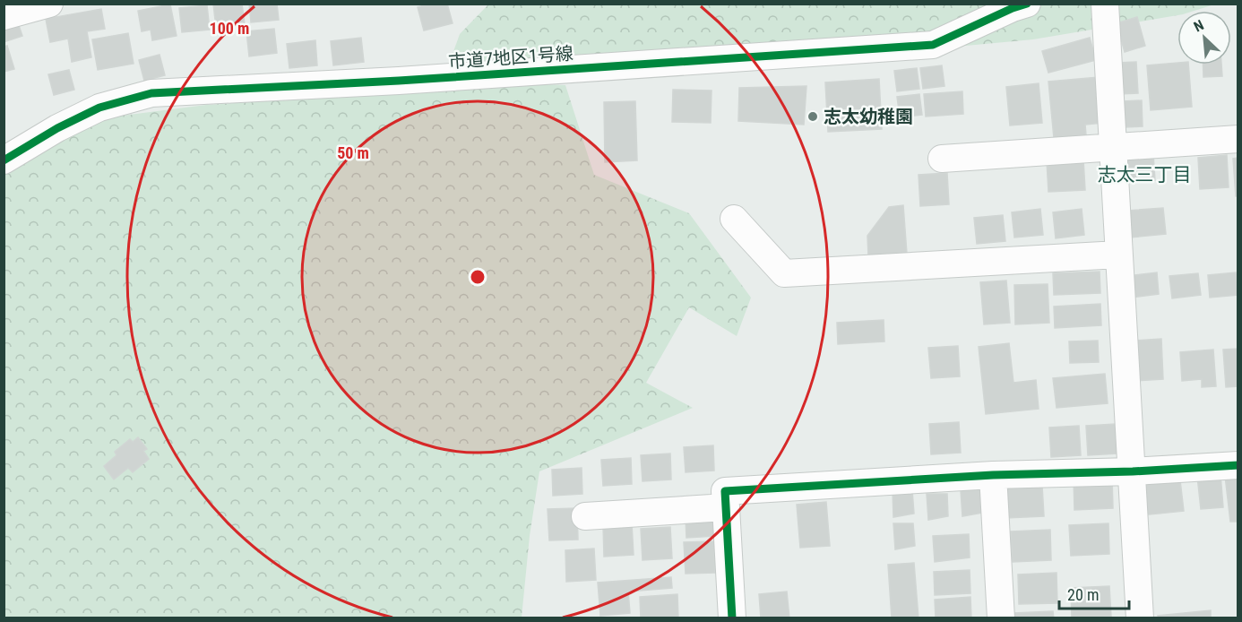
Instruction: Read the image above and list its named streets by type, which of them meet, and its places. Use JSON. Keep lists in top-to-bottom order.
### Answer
{
  "streets": {
    "street": ["市道7地区1号線"]
  },
  "districts": ["志太三丁目"],
  "places": ["志太幼稚園"],
  "scale_bar": "20 m",
  "north": "top left",
  "rings": ["100 m", "50 m"]
}
